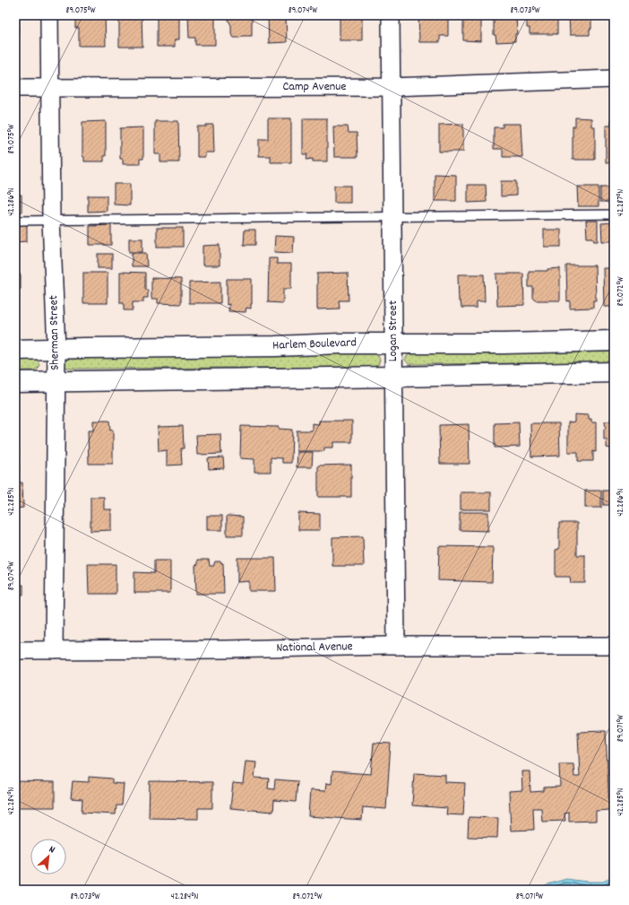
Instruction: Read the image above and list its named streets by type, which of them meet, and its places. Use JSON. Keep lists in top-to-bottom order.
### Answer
{
  "streets": {
    "street": [
      "Camp Avenue",
      "Logan Street",
      "Sherman Street",
      "Harlem Boulevard",
      "National Avenue"
    ]
  },
  "crossings": [
    ["Camp Avenue", "Logan Street"],
    ["Camp Avenue", "Sherman Street"],
    ["Logan Street", "Harlem Boulevard"],
    ["Logan Street", "National Avenue"],
    ["Sherman Street", "Harlem Boulevard"],
    ["Sherman Street", "National Avenue"]
  ],
  "north": "top right",
  "coordinates": [
    "89.075°W",
    "89.074°W",
    "89.073°W",
    "42.286°N",
    "42.287°N",
    "89.072°W",
    "42.285°N",
    "89.071°W",
    "42.284°N"
  ]
}
